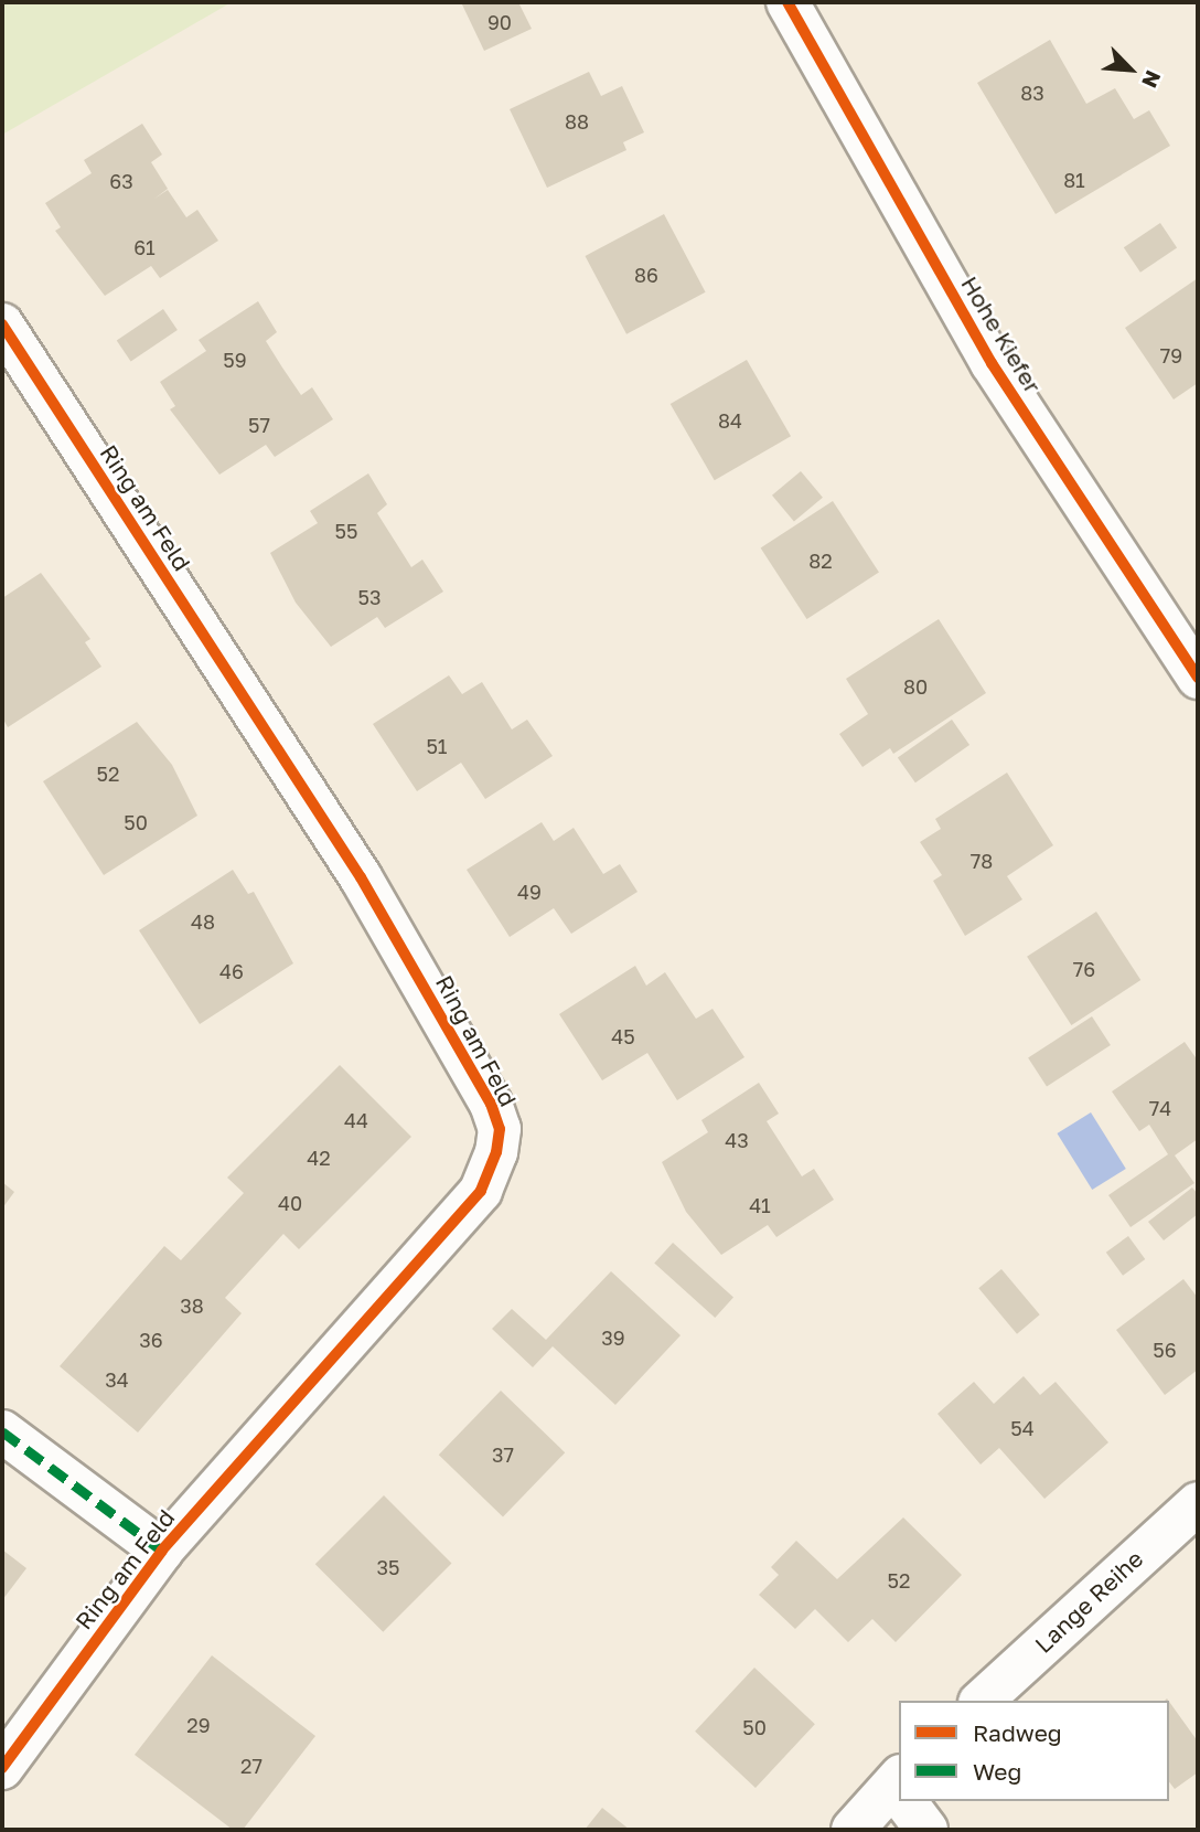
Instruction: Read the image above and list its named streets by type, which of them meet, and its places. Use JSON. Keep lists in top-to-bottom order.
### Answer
{
  "streets": {
    "street": ["Hohe Kiefer", "Ring am Feld", "Lange Reihe"]
  },
  "house_numbers": [
    "90",
    "83",
    "88",
    "81",
    "63",
    "61",
    "86",
    "79",
    "59",
    "84",
    "57",
    "55",
    "82",
    "53",
    "80",
    "51",
    "52",
    "50",
    "78",
    "49",
    "48",
    "76",
    "46",
    "45",
    "74",
    "44",
    "43",
    "42",
    "40",
    "41",
    "38",
    "39",
    "36",
    "56",
    "34",
    "54",
    "37",
    "35",
    "52",
    "29",
    "50",
    "27"
  ],
  "legend": ["Radweg", "Weg"],
  "north": "bottom right"
}
